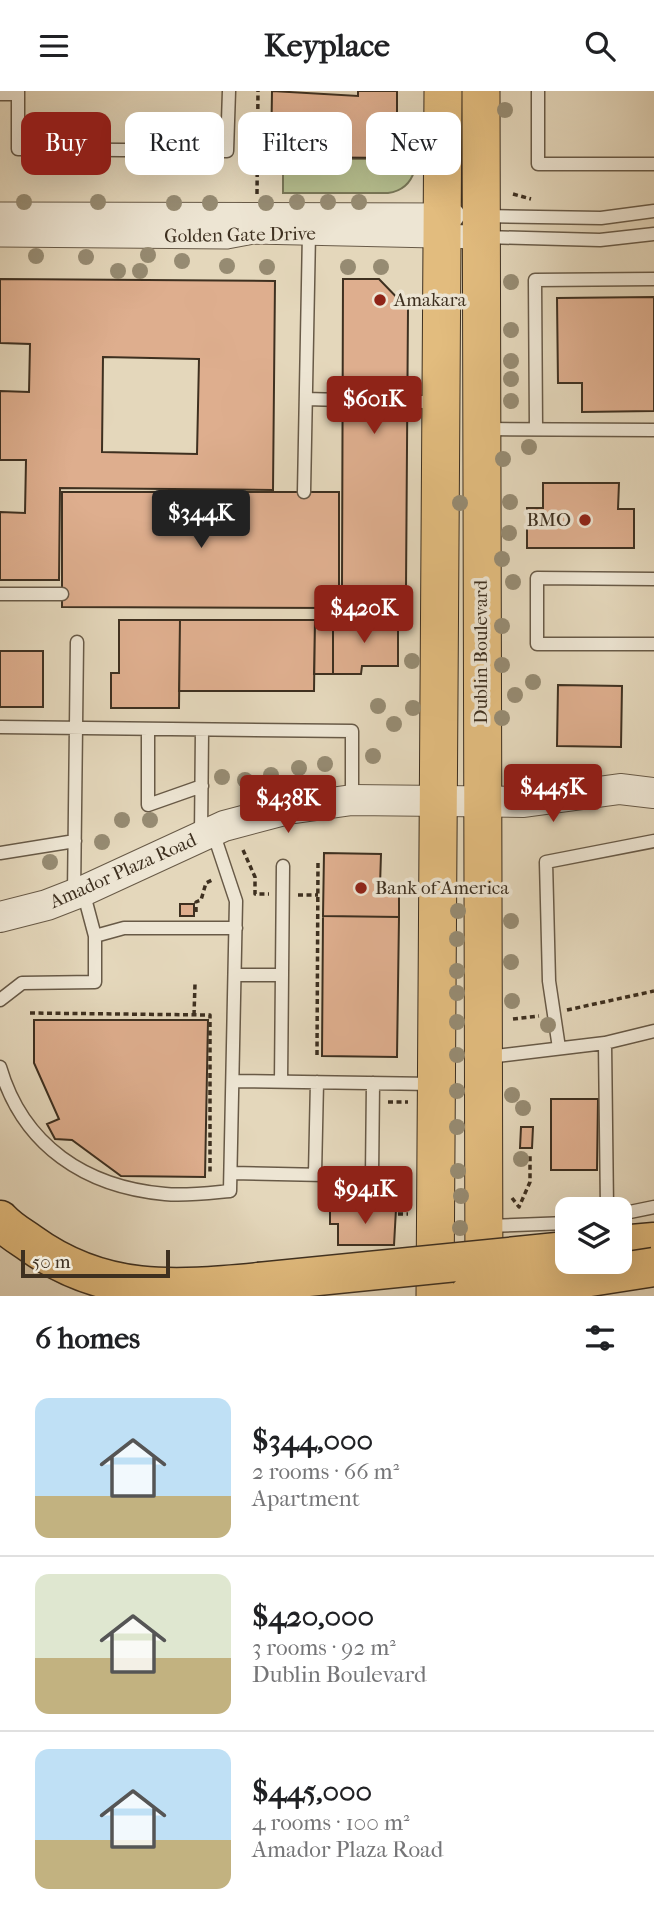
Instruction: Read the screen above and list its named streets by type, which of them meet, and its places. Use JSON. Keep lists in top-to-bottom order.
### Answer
{
  "streets": {
    "main road": ["Dublin Boulevard"],
    "street": ["Golden Gate Drive", "Amador Plaza Road"]
  },
  "crossings": [
    ["Golden Gate Drive", "Dublin Boulevard"],
    ["Dublin Boulevard", "Amador Plaza Road"]
  ],
  "places": ["Amakara", "BMO", "Bank of America"],
  "scale_bar": "50 m",
  "page": {
    "header": "Keyplace",
    "chip": [
      "Buy",
      "Rent",
      "Filters",
      "New"
    ],
    "price": [
      "$601K",
      "$344K",
      "$420K",
      "$445K",
      "$438K",
      "$941K"
    ],
    "scale": "50 m",
    "heading": "6 homes",
    "list": [
      {
        "name": "$344,000",
        "note": "2 rooms · 66 m² · Apartment"
      },
      {
        "name": "$420,000",
        "note": "3 rooms · 92 m² · Dublin Boulevard"
      },
      {
        "name": "$445,000",
        "note": "4 rooms · 100 m² · Amador Plaza Road"
      }
    ]
  }
}
